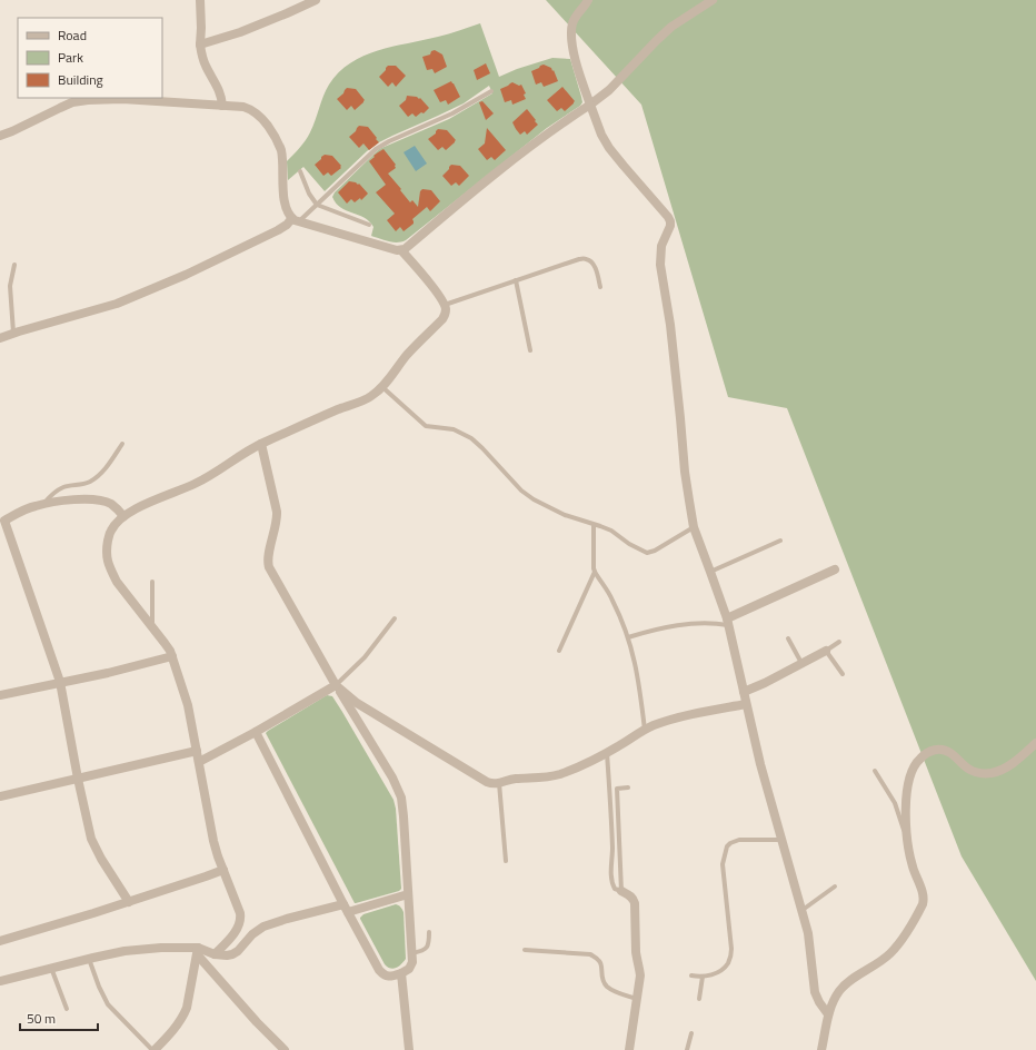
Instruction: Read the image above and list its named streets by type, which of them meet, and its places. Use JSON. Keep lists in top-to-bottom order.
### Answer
{
  "legend": ["Road", "Park", "Building"],
  "scale_bar": "50 m"
}
